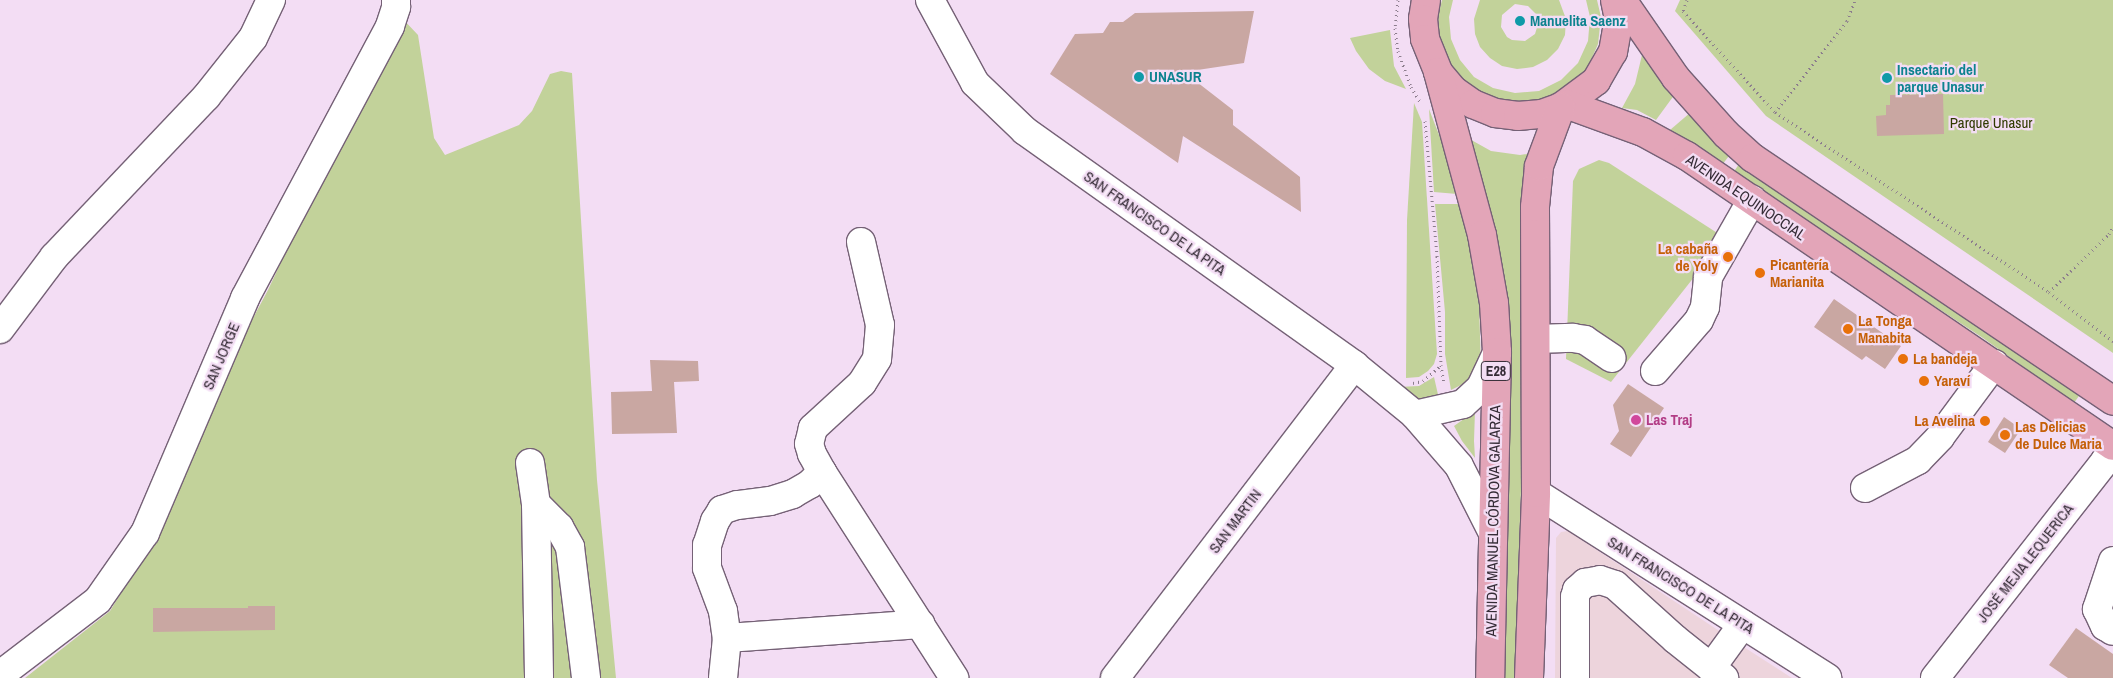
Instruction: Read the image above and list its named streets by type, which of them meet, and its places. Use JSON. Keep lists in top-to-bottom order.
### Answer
{
  "streets": {
    "main road": ["AVENIDA EQUINOCCIAL", "E28", "AVENIDA MANUEL CÓRDOVA GALARZA"],
    "street": [
      "SAN FRANCISCO DE LA PITA",
      "SAN JORGE",
      "SAN MARTIN",
      "JOSÉ MEJIA LEQUERICA"
    ]
  },
  "crossings": [
    ["AVENIDA EQUINOCCIAL", "E28"],
    ["AVENIDA EQUINOCCIAL", "JOSÉ MEJIA LEQUERICA"],
    ["SAN FRANCISCO DE LA PITA", "SAN MARTIN"],
    ["SAN FRANCISCO DE LA PITA", "AVENIDA MANUEL CÓRDOVA GALARZA"],
    ["E28", "AVENIDA MANUEL CÓRDOVA GALARZA"]
  ],
  "parks": ["Parque Unasur"],
  "places": [
    "Manuelita Saenz",
    "UNASUR",
    "Insectario del parque Unasur",
    "La cabaña de Yoly",
    "Picantería Marianita",
    "La Tonga Manabita",
    "La bandeja",
    "Yaraví",
    "Las Traj",
    "La Avelina",
    "Las Delicias de Dulce Maria"
  ]
}
